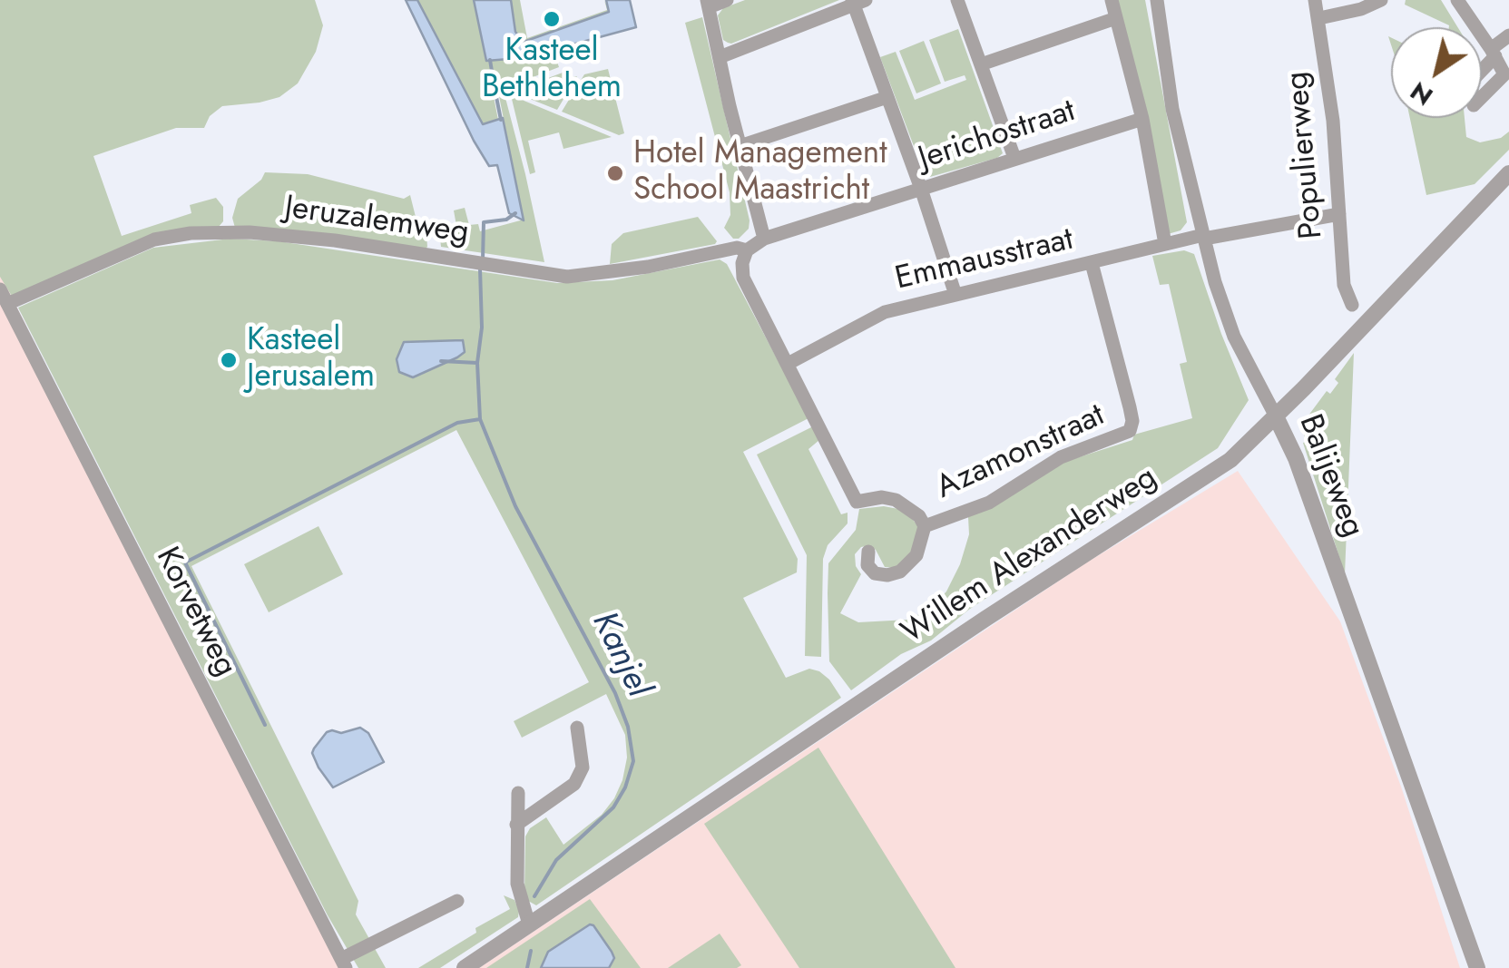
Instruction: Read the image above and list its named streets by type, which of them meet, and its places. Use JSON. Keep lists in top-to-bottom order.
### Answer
{
  "streets": {
    "street": [
      "Jerichostraat",
      "Populierweg",
      "Jeruzalemweg",
      "Emmausstraat",
      "Azamonstraat",
      "Balijeweg",
      "Willem Alexanderweg",
      "Korvetweg"
    ]
  },
  "crossings": [
    ["Jerichostraat", "Jeruzalemweg"],
    ["Populierweg", "Emmausstraat"],
    ["Jeruzalemweg", "Korvetweg"],
    ["Emmausstraat", "Azamonstraat"],
    ["Emmausstraat", "Balijeweg"],
    ["Balijeweg", "Willem Alexanderweg"]
  ],
  "water": ["Kanjel"],
  "places": ["Kasteel Bethlehem", "Hotel Management School Maastricht", "Kasteel Jerusalem"],
  "north": "bottom left"
}
